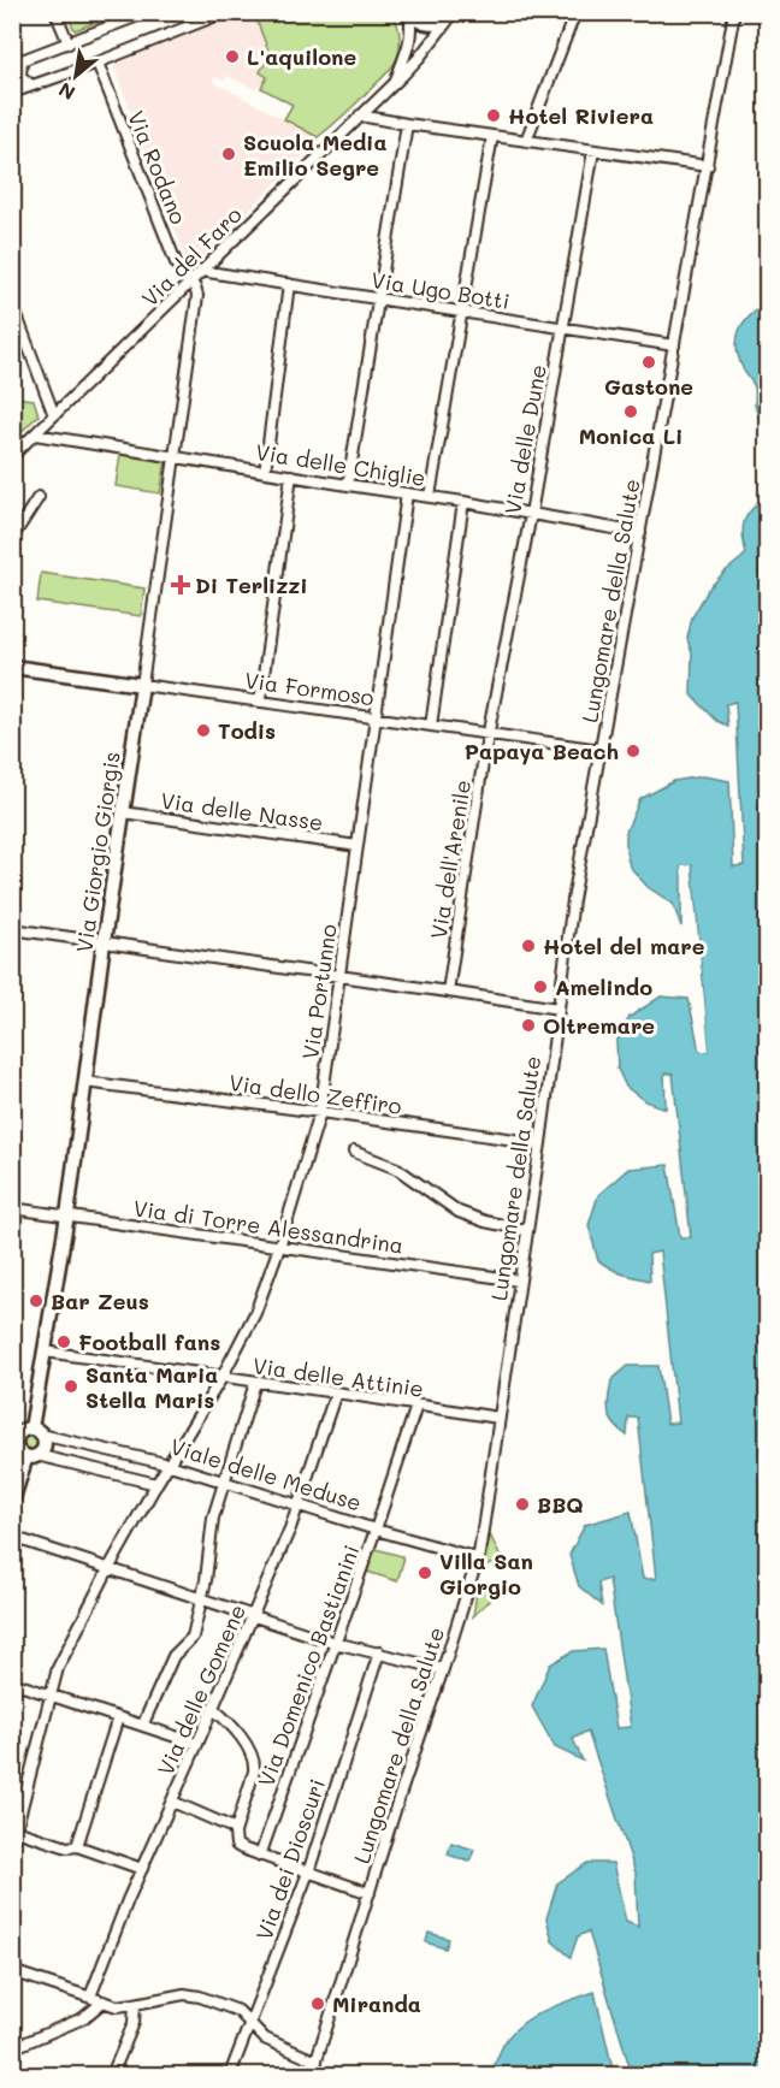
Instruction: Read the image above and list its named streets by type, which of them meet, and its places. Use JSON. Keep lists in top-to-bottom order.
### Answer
{
  "streets": {
    "street": [
      "Via Rodano",
      "Via del Faro",
      "Via Ugo Botti",
      "Via delle Dune",
      "Via delle Chiglie",
      "Lungomare della Salute",
      "Via Formoso",
      "Via delle Nasse",
      "Via Giorgio Giorgis",
      "Via dell'Arenile",
      "Via Portunno",
      "Via dello Zeffiro",
      "Via di Torre Alessandrina",
      "Via delle Attinie",
      "Viale delle Meduse",
      "Via Domenico Bastianini",
      "Via delle Gomene",
      "Via dei Dioscuri"
    ]
  },
  "crossings": [
    ["Via Rodano", "Via del Faro"],
    ["Via Rodano", "Via Giorgio Giorgis"],
    ["Via del Faro", "Via Ugo Botti"],
    ["Via del Faro", "Via delle Chiglie"],
    ["Via del Faro", "Via Giorgio Giorgis"],
    ["Via Ugo Botti", "Via delle Dune"],
    ["Via Ugo Botti", "Lungomare della Salute"],
    ["Via delle Dune", "Via delle Chiglie"],
    ["Via delle Dune", "Via Formoso"],
    ["Via delle Dune", "Via dell'Arenile"],
    ["Via delle Chiglie", "Lungomare della Salute"],
    ["Via delle Chiglie", "Via Giorgio Giorgis"],
    ["Via delle Chiglie", "Via Portunno"],
    ["Lungomare della Salute", "Via Formoso"],
    ["Lungomare della Salute", "Via dello Zeffiro"],
    ["Lungomare della Salute", "Via di Torre Alessandrina"],
    ["Lungomare della Salute", "Via delle Attinie"],
    ["Lungomare della Salute", "Viale delle Meduse"],
    ["Via Formoso", "Via Giorgio Giorgis"],
    ["Via Formoso", "Via dell'Arenile"],
    ["Via Formoso", "Via Portunno"],
    ["Via delle Nasse", "Via Giorgio Giorgis"],
    ["Via delle Nasse", "Via Portunno"],
    ["Via Giorgio Giorgis", "Via dello Zeffiro"],
    ["Via Giorgio Giorgis", "Via di Torre Alessandrina"],
    ["Via Giorgio Giorgis", "Via delle Attinie"],
    ["Via Giorgio Giorgis", "Viale delle Meduse"],
    ["Via Portunno", "Via dello Zeffiro"],
    ["Via Portunno", "Via di Torre Alessandrina"],
    ["Via Portunno", "Via delle Attinie"],
    ["Via Portunno", "Viale delle Meduse"],
    ["Via delle Attinie", "Via Domenico Bastianini"],
    ["Via delle Attinie", "Via delle Gomene"],
    ["Viale delle Meduse", "Via Domenico Bastianini"],
    ["Viale delle Meduse", "Via delle Gomene"]
  ],
  "places": {
    "other": [
      "L'aquilone",
      "Hotel Riviera",
      "Scuola Media Emilio Segre",
      "Gastone",
      "Monica Li",
      "Todis",
      "Papaya Beach",
      "Hotel del mare",
      "Amelindo",
      "Oltremare",
      "Bar Zeus",
      "Football fans",
      "Santa Maria Stella Maris",
      "BBQ",
      "Villa San Giorgio",
      "Miranda"
    ],
    "health": ["Di Terlizzi"]
  },
  "north": "bottom left"
}
